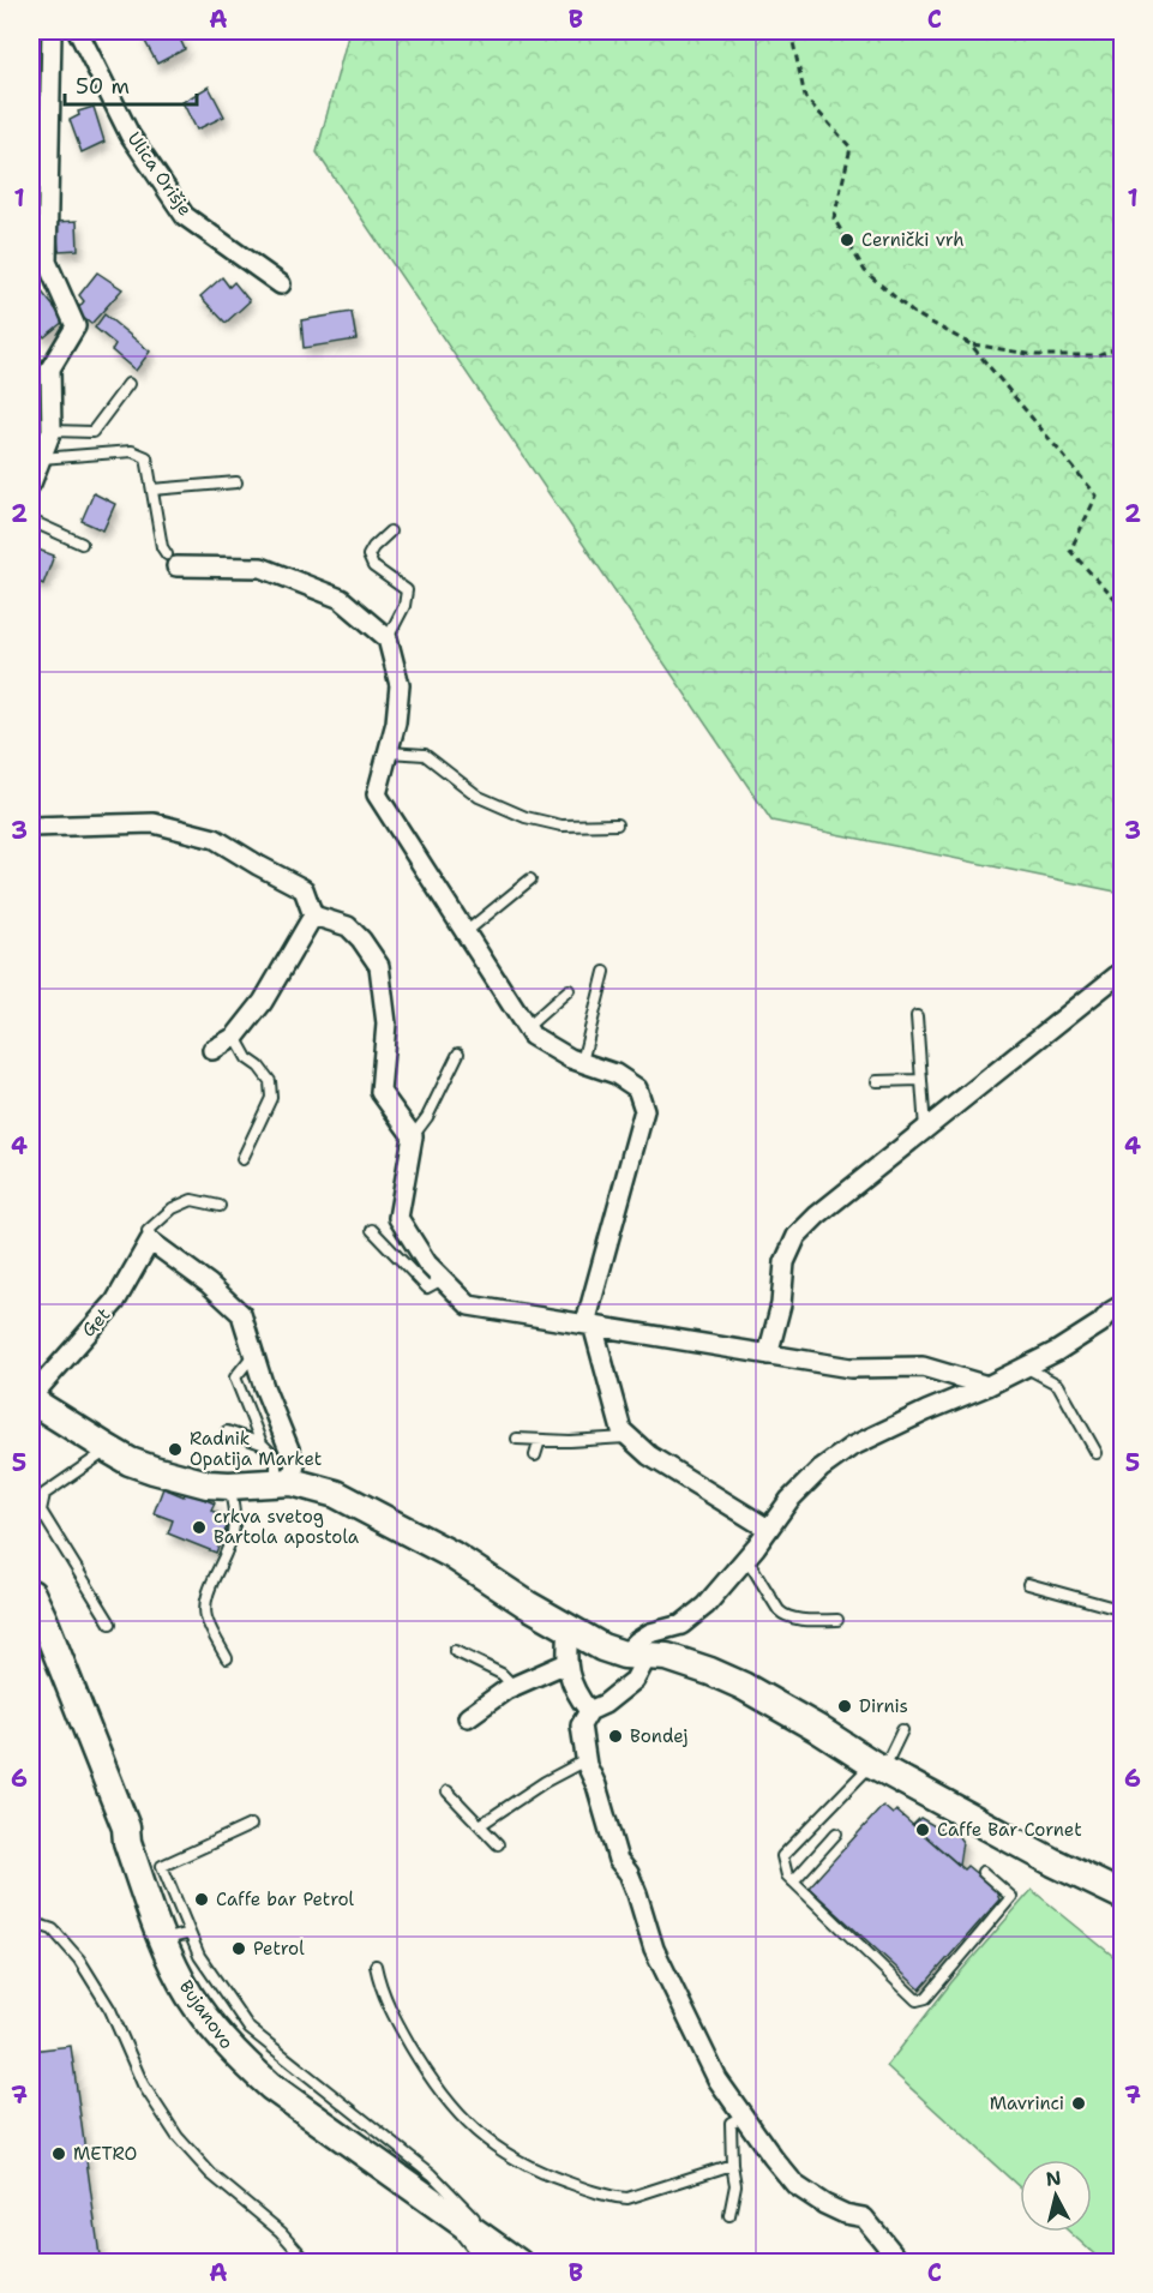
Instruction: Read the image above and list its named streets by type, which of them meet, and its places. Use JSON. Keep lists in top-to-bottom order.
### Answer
{
  "streets": {
    "street": ["Ulica Orišje", "Get", "Bujanovo"]
  },
  "places": [
    "Cernički vrh",
    "Radnik Opatija Market",
    "crkva svetog Bartola apostola",
    "Dirnis",
    "Bondej",
    "Caffe Bar Cornet",
    "Caffe bar Petrol",
    "Petrol",
    "Mavrinci",
    "METRO"
  ],
  "scale_bar": "50 m",
  "north": "top",
  "grid": {
    "columns": ["A", "B", "C"],
    "rows": [
      "1",
      "2",
      "3",
      "4",
      "5",
      "6",
      "7"
    ]
  }
}
